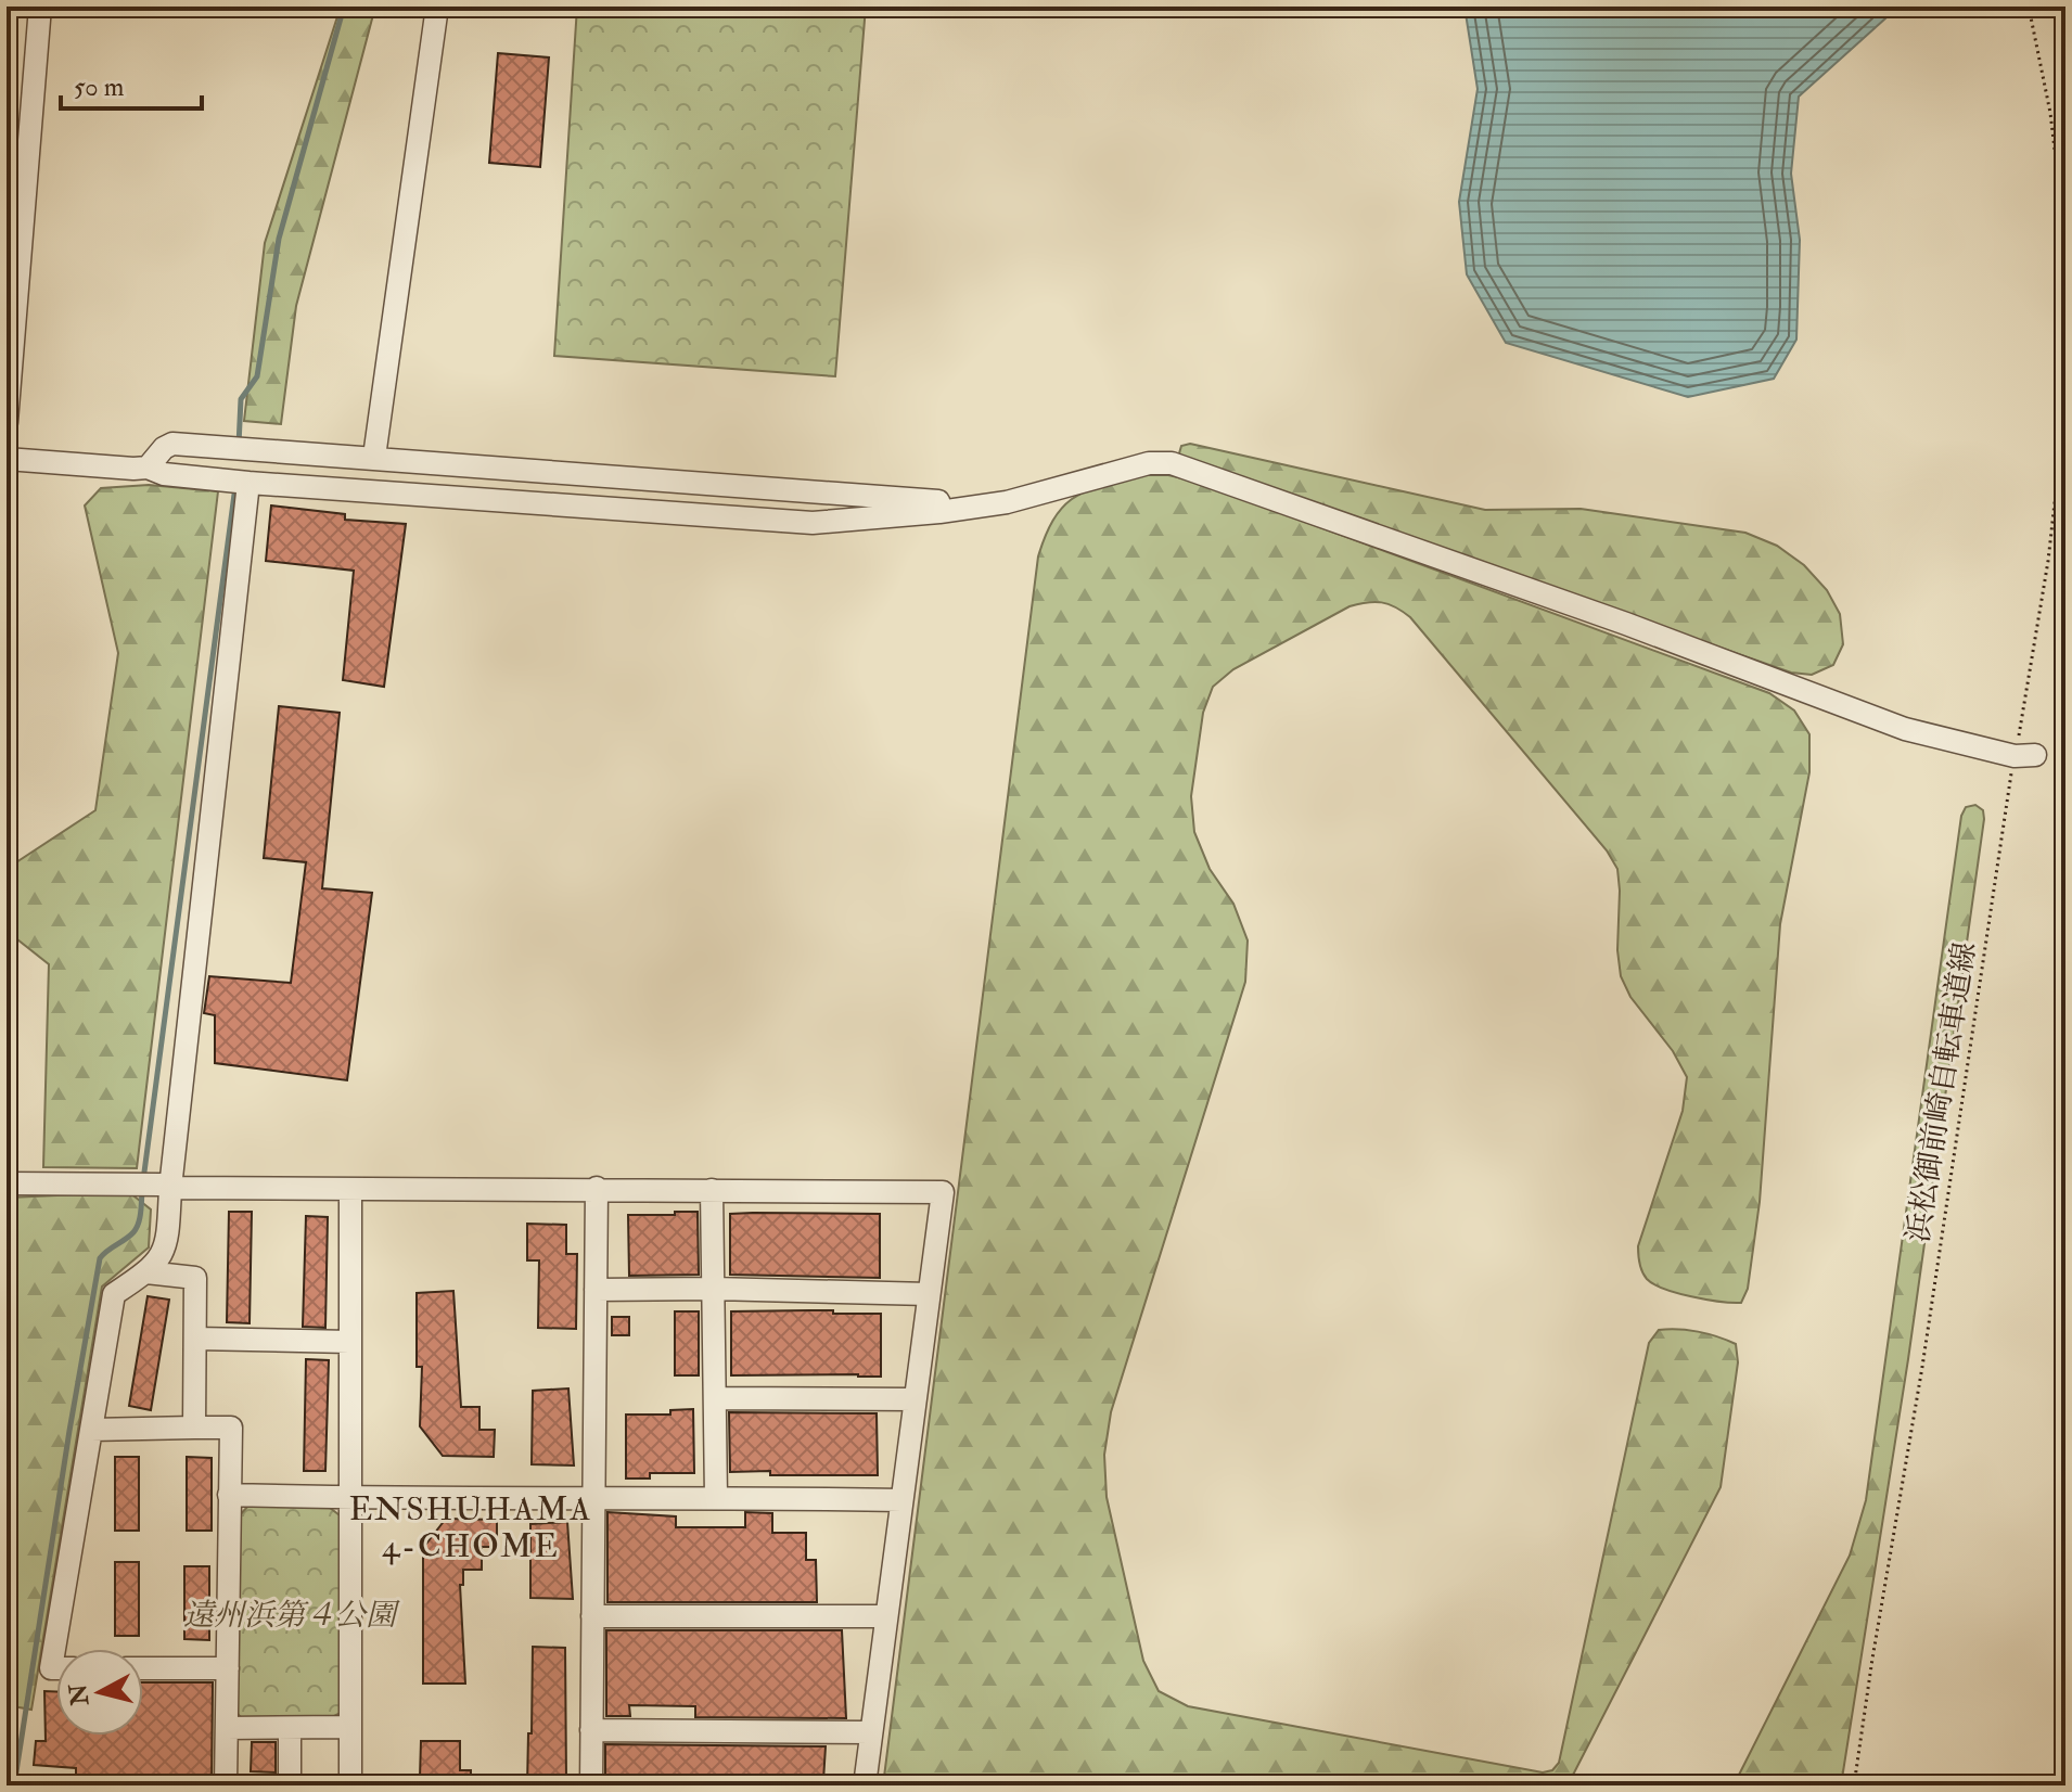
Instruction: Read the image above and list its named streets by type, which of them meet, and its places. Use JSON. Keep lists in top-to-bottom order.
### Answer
{
  "streets": {
    "path": ["浜松御前崎自転車道線"]
  },
  "districts": ["ENSHUHAMA 4-CHOME"],
  "parks": ["遠州浜第４公園"],
  "scale_bar": "50 m",
  "north": "left"
}
